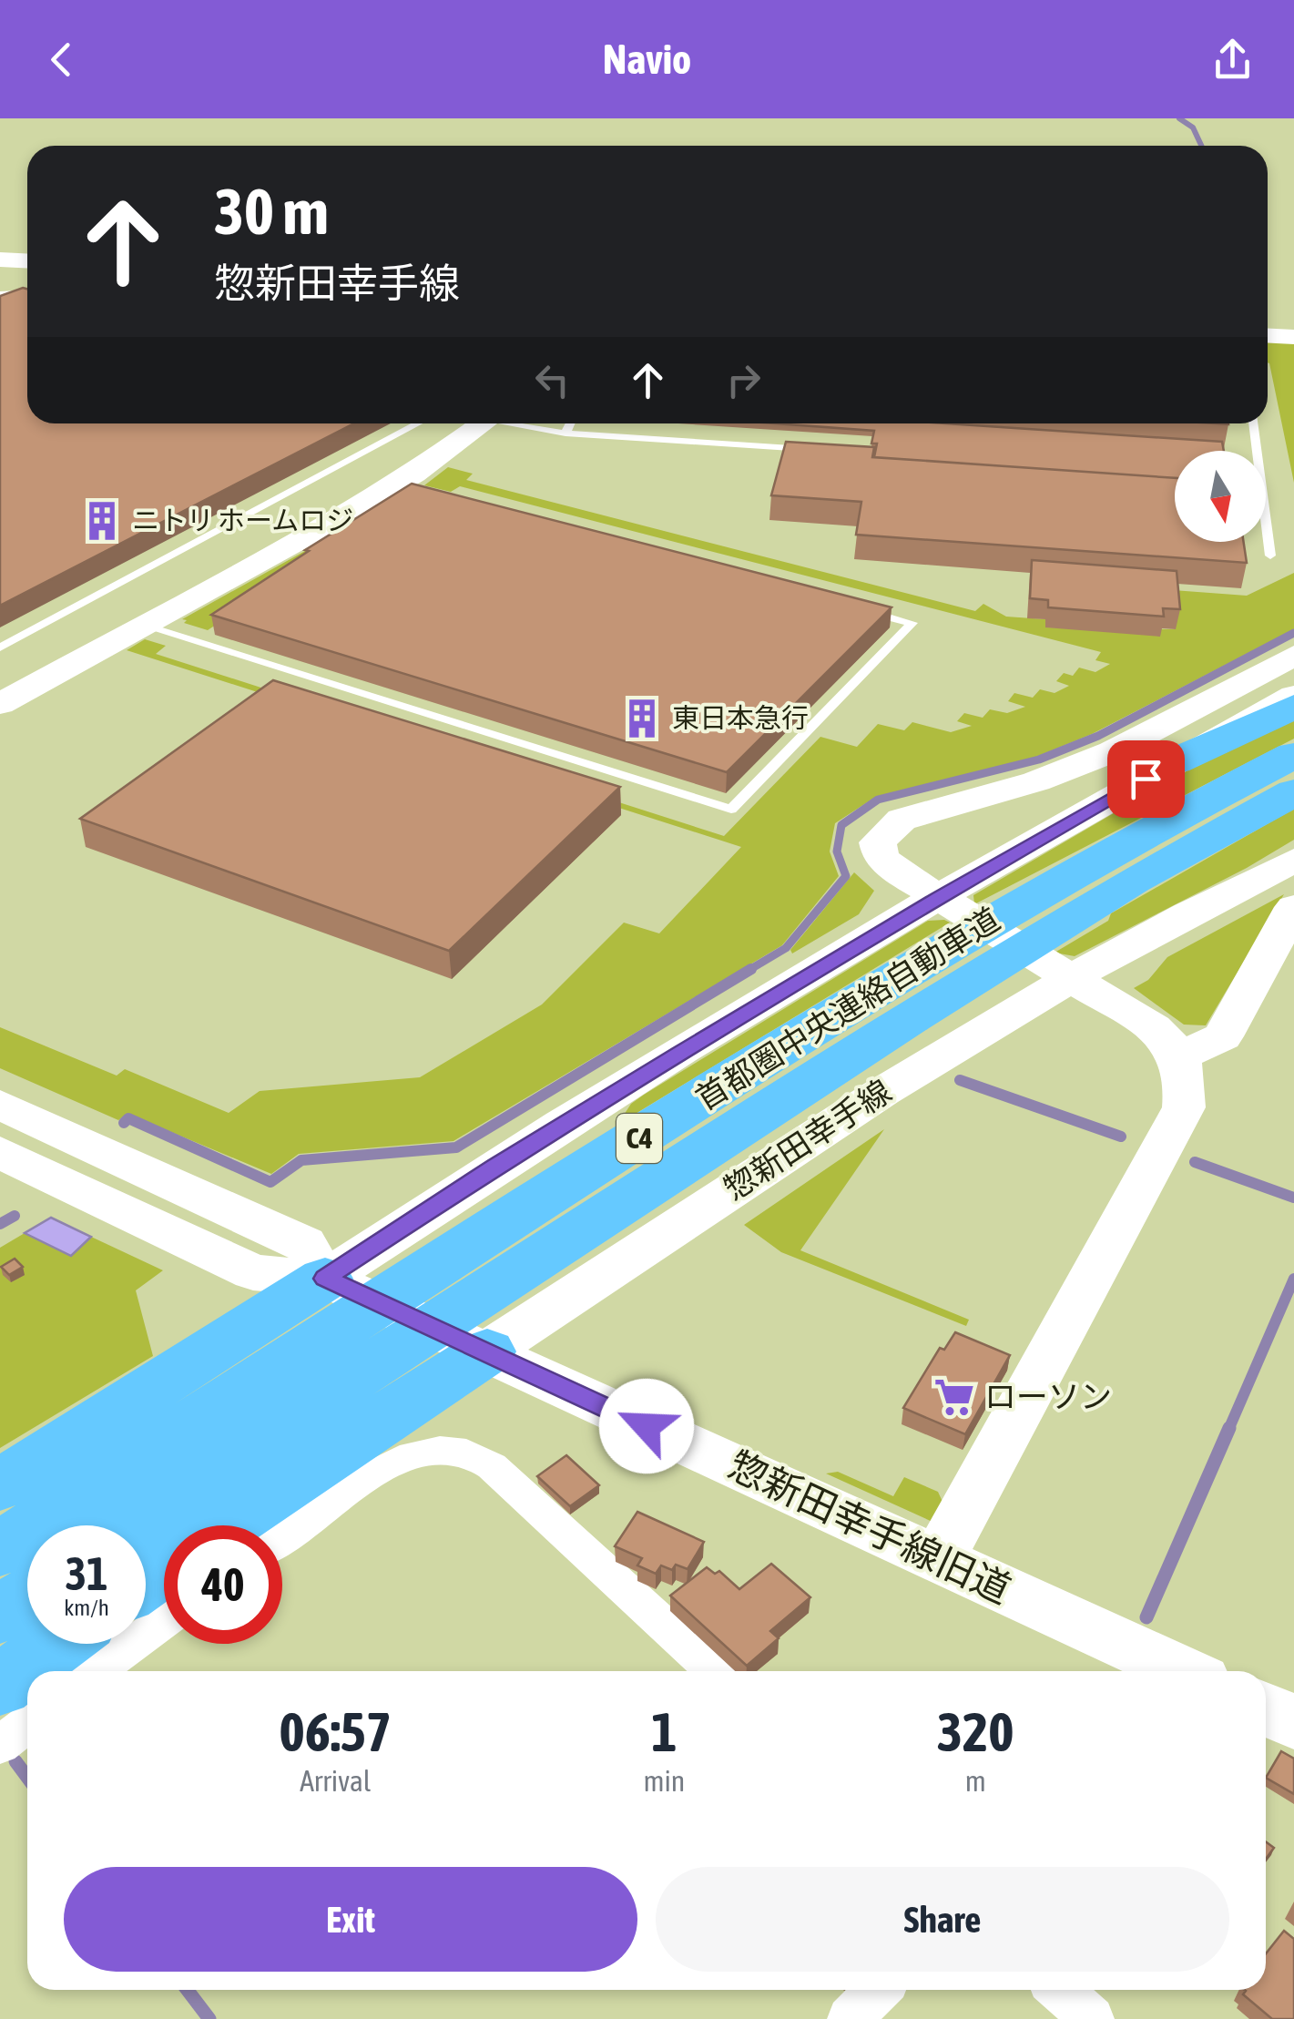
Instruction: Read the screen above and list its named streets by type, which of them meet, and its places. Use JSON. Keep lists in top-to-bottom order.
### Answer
{
  "streets": {
    "highway": ["首都圏中央連絡自動車道", "C4"],
    "street": ["惣新田幸手線", "惣新田幸手線旧道"]
  },
  "crossings": [
    ["惣新田幸手線", "惣新田幸手線旧道"]
  ],
  "places": {
    "building": ["ニトリ ホームロジ", "東日本急行"],
    "supermarket": ["ローソン"]
  },
  "north": "bottom",
  "page": {
    "header": "Navio",
    "turn": ["30 m", "惣新田幸手線"],
    "speed": "31 km/h",
    "limit": "40",
    "eta": [
      "06:57",
      "Arrival",
      "1",
      "min",
      "320",
      "m"
    ],
    "buttons": ["Exit", "Share"]
  }
}
